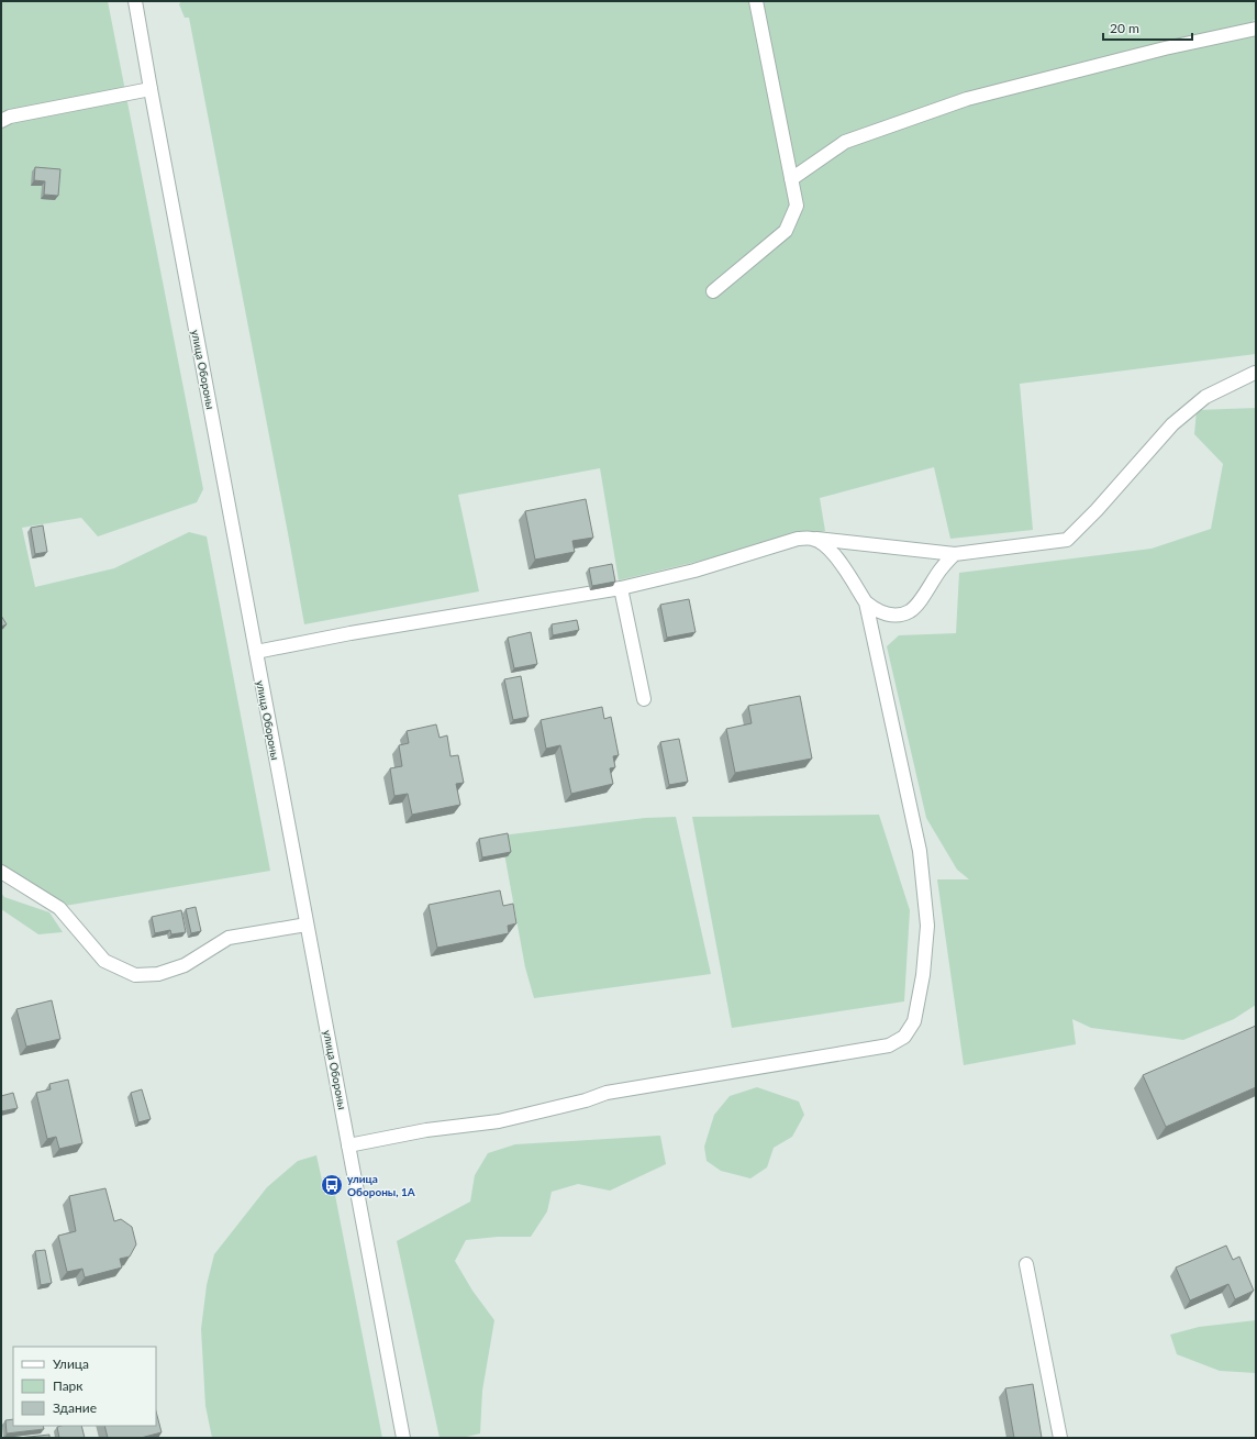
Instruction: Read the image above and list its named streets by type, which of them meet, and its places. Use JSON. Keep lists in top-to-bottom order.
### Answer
{
  "streets": {
    "street": ["улица Обороны"]
  },
  "places": {
    "bus stop": ["улица Обороны, 1А"]
  },
  "legend": ["Улица", "Парк", "Здание"],
  "scale_bar": "20 m"
}
